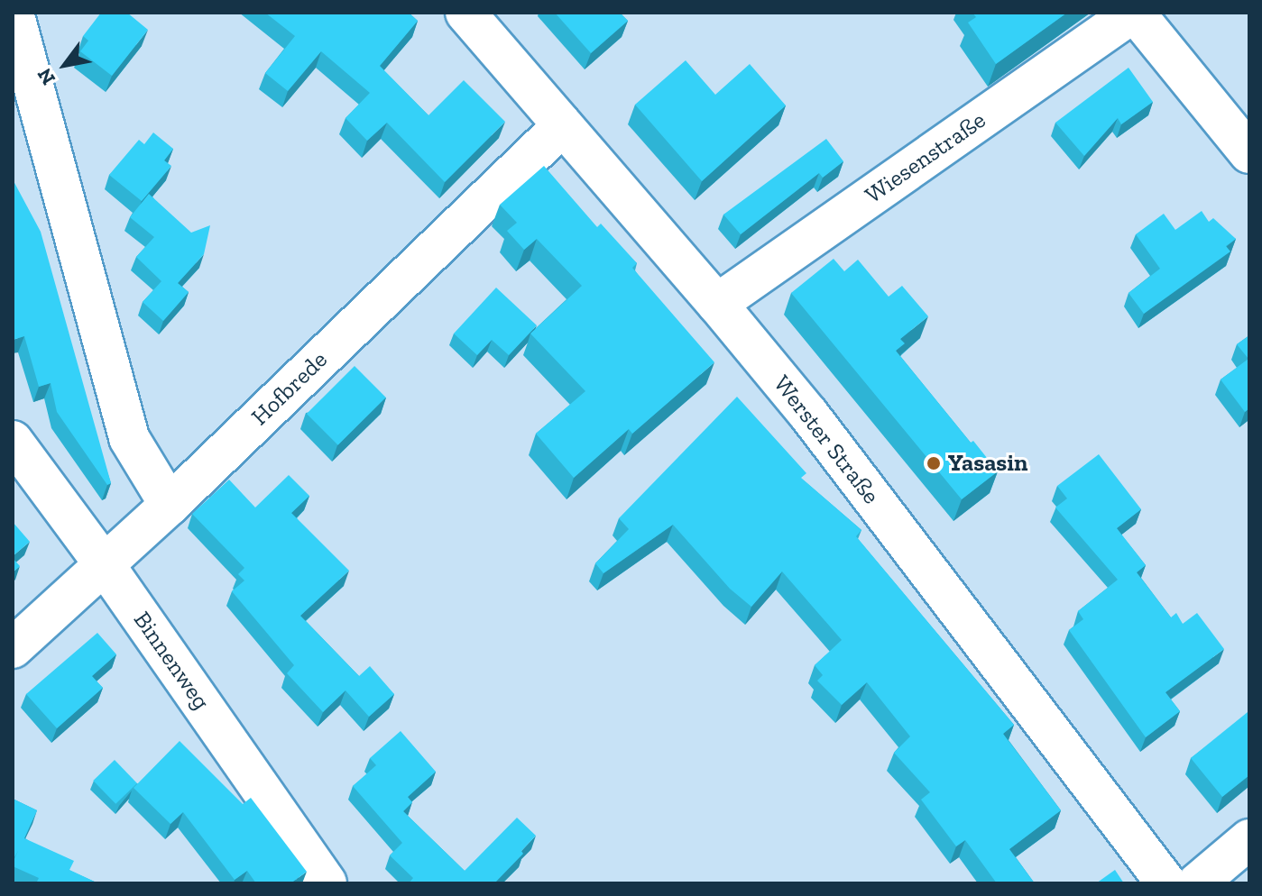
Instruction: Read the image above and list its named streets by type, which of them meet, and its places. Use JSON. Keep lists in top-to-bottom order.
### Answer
{
  "streets": {
    "street": [
      "Wiesenstraße",
      "Hofbrede",
      "Werster Straße",
      "Binnenweg"
    ]
  },
  "crossings": [
    ["Wiesenstraße", "Werster Straße"],
    ["Hofbrede", "Werster Straße"],
    ["Hofbrede", "Binnenweg"]
  ],
  "places": ["Yasasin"],
  "north": "bottom left"
}
